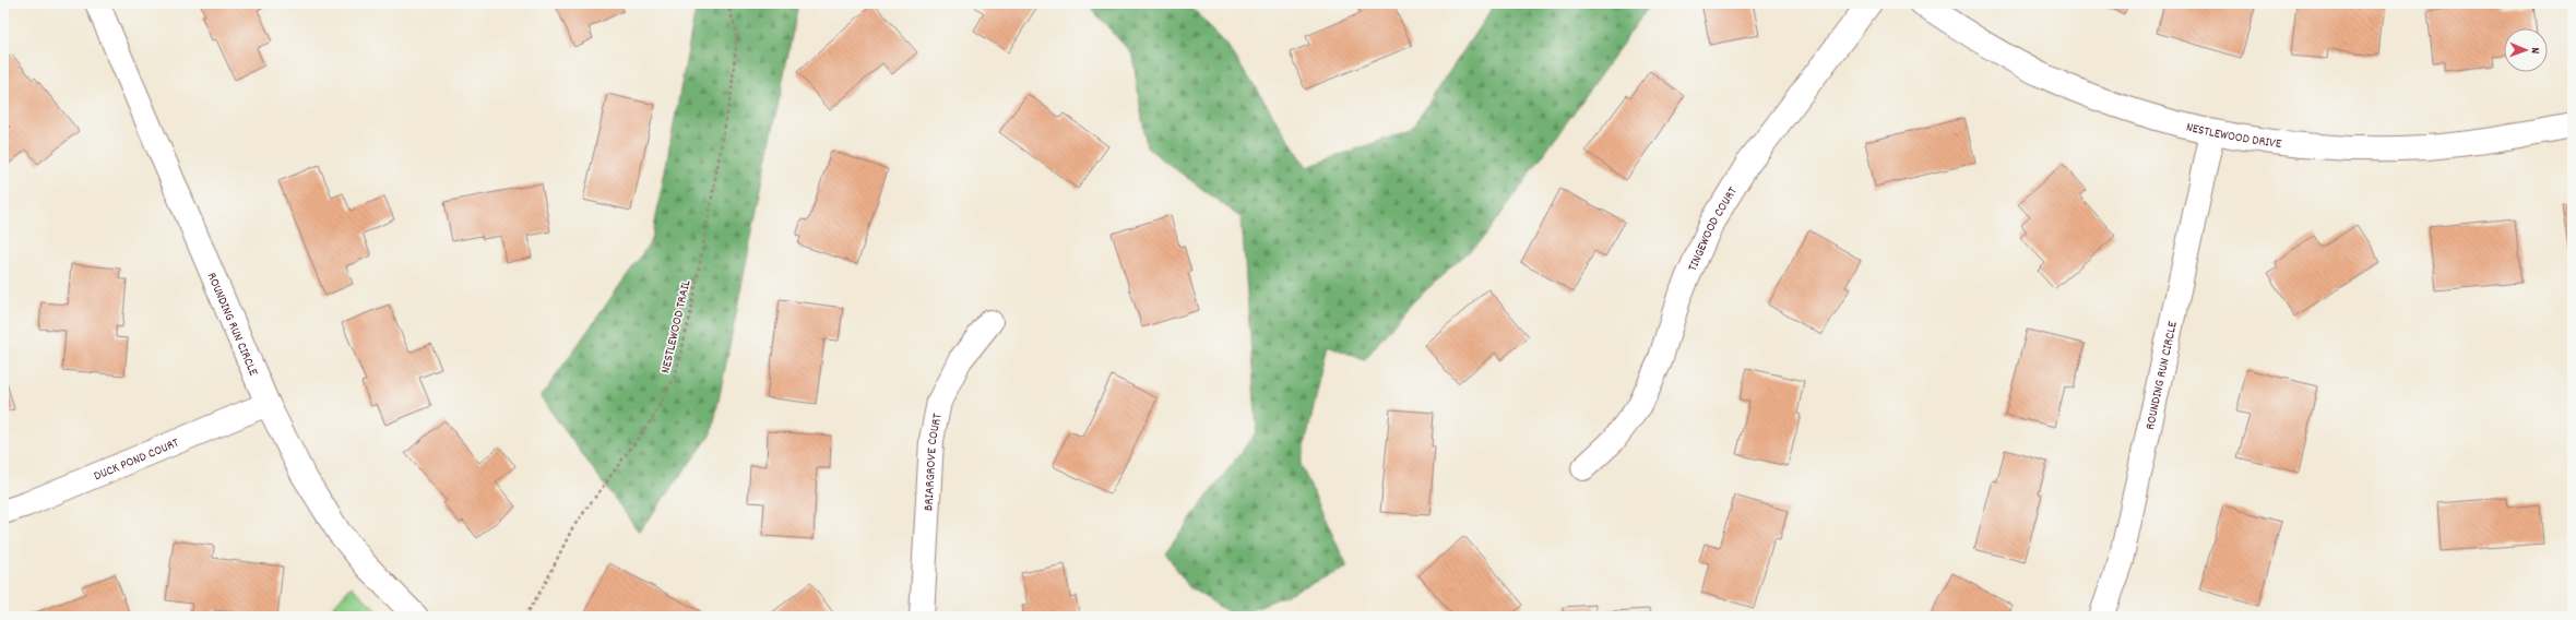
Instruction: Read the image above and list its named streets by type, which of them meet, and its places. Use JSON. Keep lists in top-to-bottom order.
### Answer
{
  "streets": {
    "street": [
      "NESTLEWOOD DRIVE",
      "TINGEWOOD COURT",
      "ROUNDING RUN CIRCLE",
      "DUCK POND COURT",
      "BRIARGROVE COURT"
    ],
    "path": ["NESTLEWOOD TRAIL"]
  },
  "crossings": [
    ["NESTLEWOOD DRIVE", "ROUNDING RUN CIRCLE"],
    ["ROUNDING RUN CIRCLE", "DUCK POND COURT"]
  ],
  "north": "right"
}
